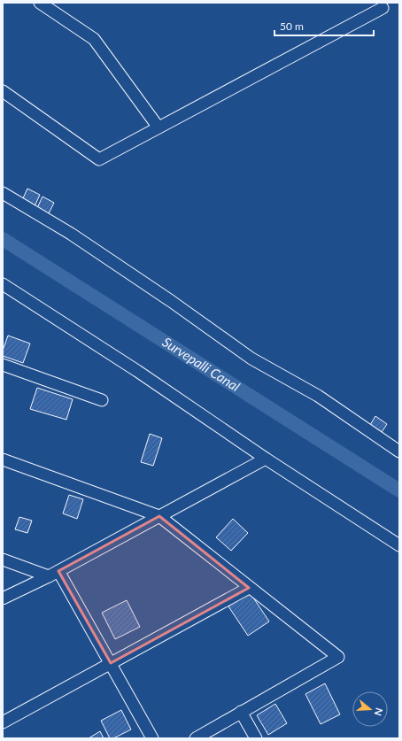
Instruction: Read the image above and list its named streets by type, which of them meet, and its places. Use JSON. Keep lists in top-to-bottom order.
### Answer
{
  "water": ["Survepalli Canal"],
  "scale_bar": "50 m",
  "north": "right"
}
